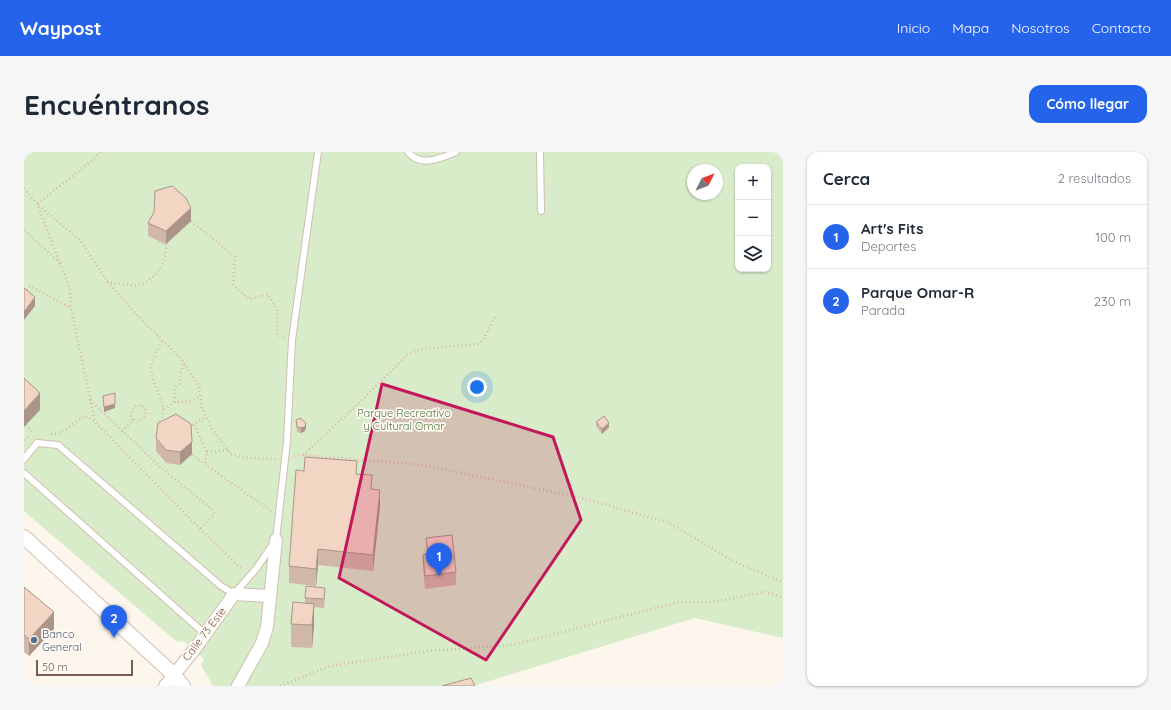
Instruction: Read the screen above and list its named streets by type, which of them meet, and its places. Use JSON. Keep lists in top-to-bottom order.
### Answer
{
  "streets": {
    "street": ["Calle 73 Este"]
  },
  "parks": ["Parque Recreativo y Cultural Omar"],
  "places": ["Banco General"],
  "scale_bar": "50 m",
  "north": "top right",
  "page": {
    "header": "Waypost",
    "nav": [
      "Inicio",
      "Mapa",
      "Nosotros",
      "Contacto"
    ],
    "buttons": "Cómo llegar",
    "title": "Encuéntranos",
    "heading": ["Cerca", "2 resultados"],
    "map_buttons": ["+", "−"],
    "list": [
      {
        "mark": "1",
        "name": "Art's Fits",
        "note": "Deportes",
        "value": "100 m"
      },
      {
        "mark": "2",
        "name": "Parque Omar-R",
        "note": "Parada",
        "value": "230 m"
      }
    ],
    "pins": ["1", "2"],
    "scale": "50 m"
  }
}
